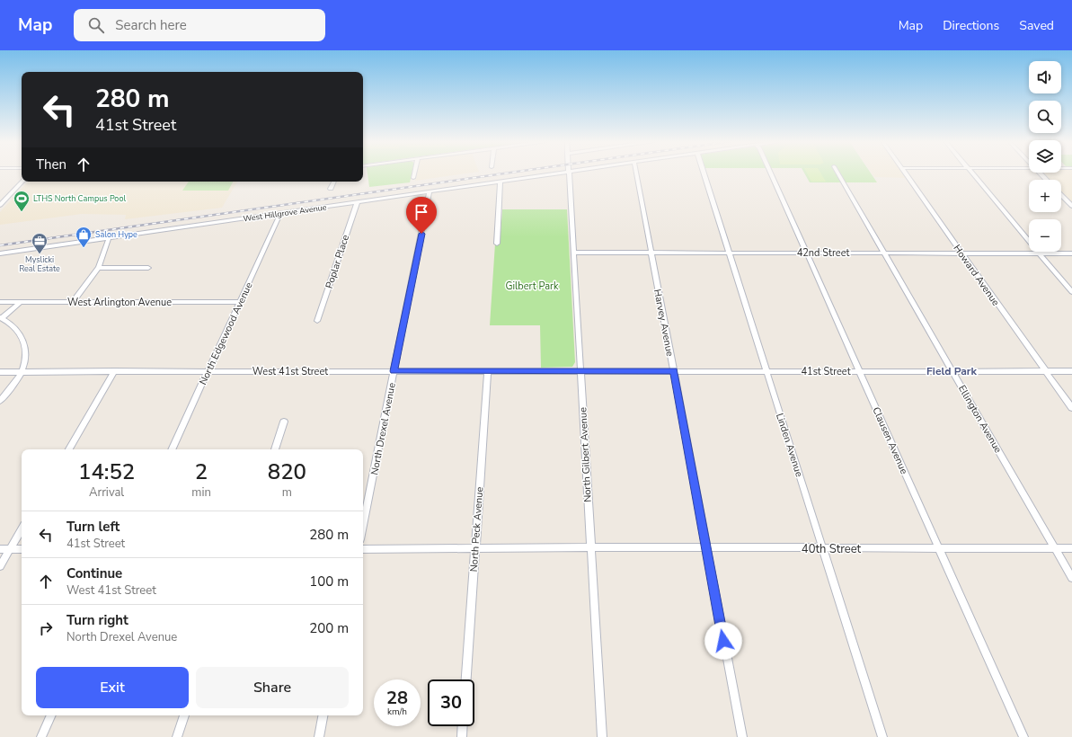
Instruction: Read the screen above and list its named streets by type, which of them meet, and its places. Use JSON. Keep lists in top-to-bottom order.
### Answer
{
  "streets": {
    "street": [
      "West Hillgrove Avenue",
      "42nd Street",
      "Poplar Place",
      "Howard Avenue",
      "West Arlington Avenue",
      "Harvey Avenue",
      "North Edgewood Avenue",
      "West 41st Street",
      "41st Street",
      "Ellington Avenue",
      "North Drexel Avenue",
      "Clausen Avenue",
      "Linden Avenue",
      "North Gilbert Avenue",
      "North Peck Avenue",
      "40th Street"
    ]
  },
  "crossings": [
    ["West Hillgrove Avenue", "Poplar Place"],
    ["West Hillgrove Avenue", "North Edgewood Avenue"],
    ["West Hillgrove Avenue", "North Drexel Avenue"],
    ["42nd Street", "Howard Avenue"],
    ["42nd Street", "Harvey Avenue"],
    ["42nd Street", "Ellington Avenue"],
    ["42nd Street", "Clausen Avenue"],
    ["42nd Street", "Linden Avenue"],
    ["42nd Street", "North Gilbert Avenue"],
    ["Howard Avenue", "41st Street"],
    ["West Arlington Avenue", "North Edgewood Avenue"],
    ["Harvey Avenue", "41st Street"],
    ["Harvey Avenue", "40th Street"],
    ["North Edgewood Avenue", "West 41st Street"],
    ["West 41st Street", "41st Street"],
    ["West 41st Street", "North Drexel Avenue"],
    ["West 41st Street", "North Gilbert Avenue"],
    ["West 41st Street", "North Peck Avenue"],
    ["41st Street", "Ellington Avenue"],
    ["41st Street", "Clausen Avenue"],
    ["41st Street", "Linden Avenue"],
    ["41st Street", "North Gilbert Avenue"],
    ["Ellington Avenue", "40th Street"],
    ["Clausen Avenue", "40th Street"],
    ["Linden Avenue", "40th Street"],
    ["North Gilbert Avenue", "40th Street"],
    ["North Peck Avenue", "40th Street"]
  ],
  "districts": ["Field Park"],
  "parks": ["Gilbert Park"],
  "places": {
    "sports": ["LTHS North Campus Pool"],
    "shop": ["Salon Hype"],
    "office": ["Myslicki Real Estate"]
  },
  "page": {
    "header": "Map",
    "search": "Search here",
    "nav": ["Map", "Directions", "Saved"],
    "map_buttons": ["+", "−"],
    "turn": ["280 m", "41st Street"],
    "then": "Then",
    "eta": [
      "14:52",
      "Arrival",
      "2",
      "min",
      "820",
      "m"
    ],
    "list": [
      {
        "name": "Turn left",
        "note": "41st Street",
        "value": "280 m"
      },
      {
        "name": "Continue",
        "note": "West 41st Street",
        "value": "100 m"
      },
      {
        "name": "Turn right",
        "note": "North Drexel Avenue",
        "value": "200 m"
      }
    ],
    "buttons": ["Exit", "Share"],
    "speed": "28 km/h",
    "limit": "30"
  }
}
